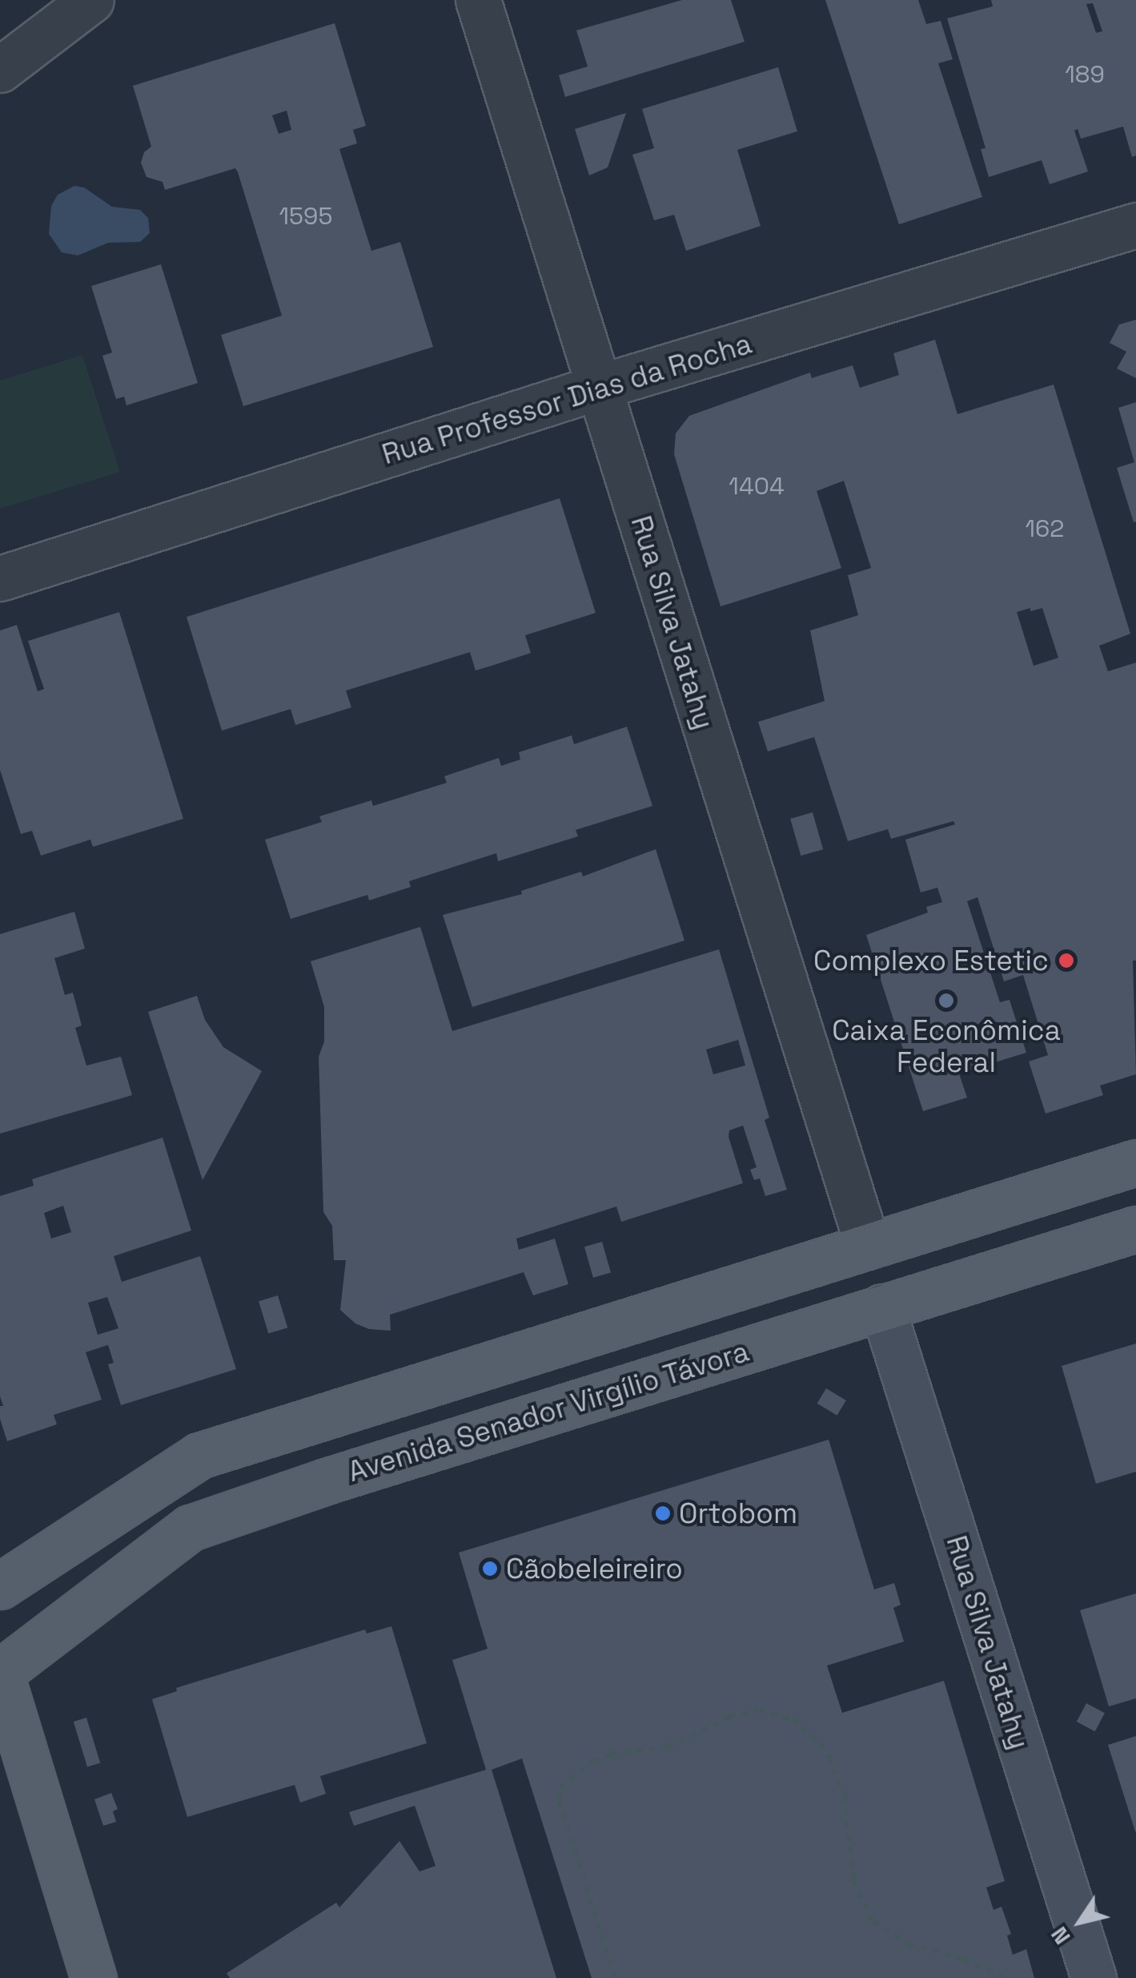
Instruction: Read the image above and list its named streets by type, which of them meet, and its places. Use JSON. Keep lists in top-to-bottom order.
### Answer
{
  "streets": {
    "main road": ["Avenida Senador Virgílio Távora"],
    "street": ["Rua Professor Dias da Rocha", "Rua Silva Jatahy"]
  },
  "crossings": [
    ["Rua Professor Dias da Rocha", "Rua Silva Jatahy"],
    ["Rua Silva Jatahy", "Avenida Senador Virgílio Távora"]
  ],
  "places": [
    "Complexo Estetic",
    "Caixa Econômica Federal",
    "Ortobom",
    "Cãobeleireiro"
  ],
  "house_numbers": [
    "189",
    "1595",
    "1404",
    "162"
  ],
  "north": "bottom left"
}
